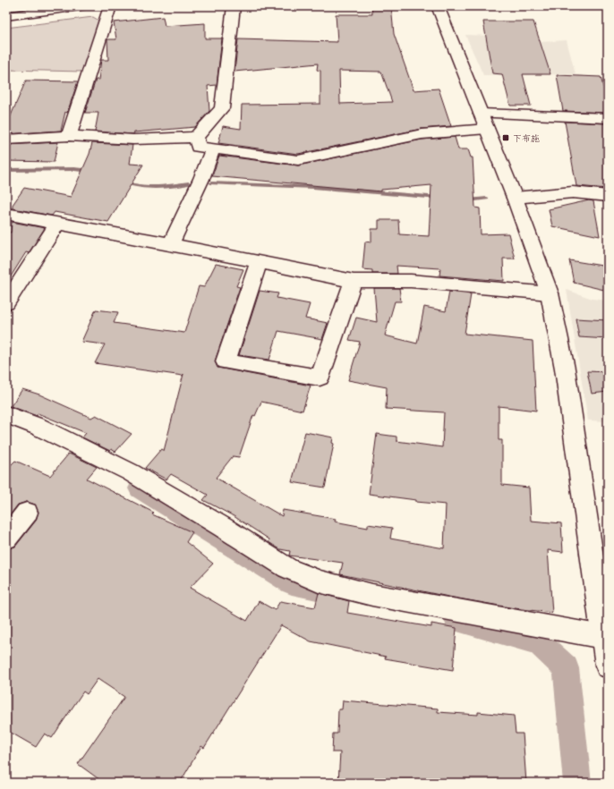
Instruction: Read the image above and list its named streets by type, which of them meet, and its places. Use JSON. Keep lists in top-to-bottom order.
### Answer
{
  "places": {
    "transit": ["下布施"]
  }
}
